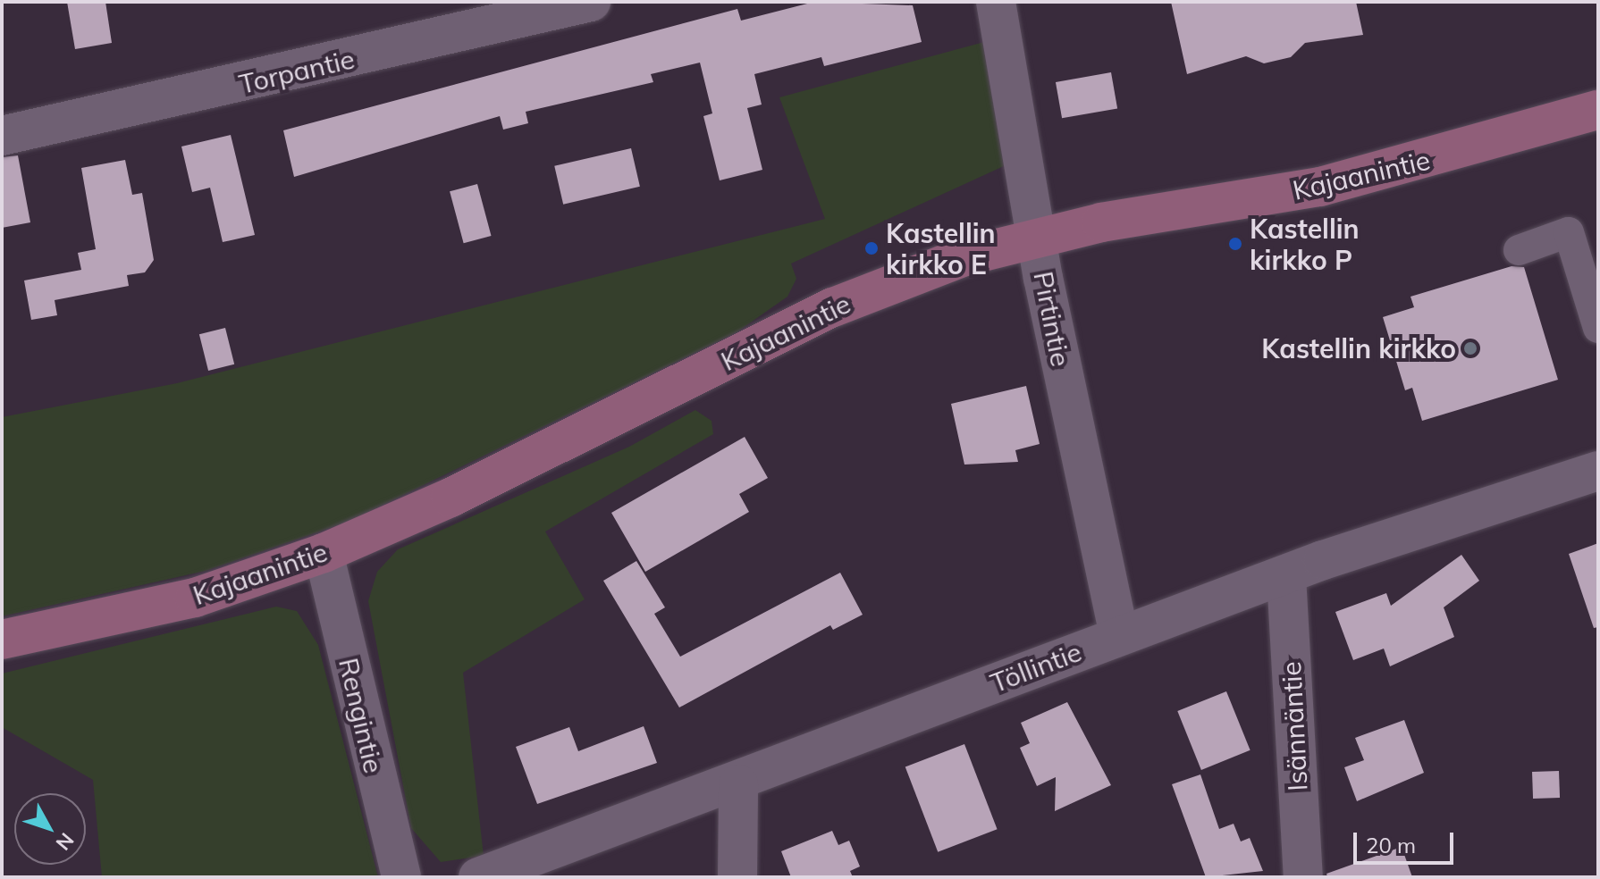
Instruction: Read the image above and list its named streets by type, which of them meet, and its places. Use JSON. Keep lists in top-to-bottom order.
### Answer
{
  "streets": {
    "main road": ["Kajaanintie"],
    "street": [
      "Torpantie",
      "Pirtintie",
      "Töllintie",
      "Rengintie",
      "Isännäntie"
    ]
  },
  "crossings": [
    ["Kajaanintie", "Pirtintie"],
    ["Kajaanintie", "Rengintie"],
    ["Pirtintie", "Töllintie"],
    ["Töllintie", "Isännäntie"]
  ],
  "places": ["Kastellin kirkko P", "Kastellin kirkko E", "Kastellin kirkko"],
  "scale_bar": "20 m",
  "north": "bottom right"
}
